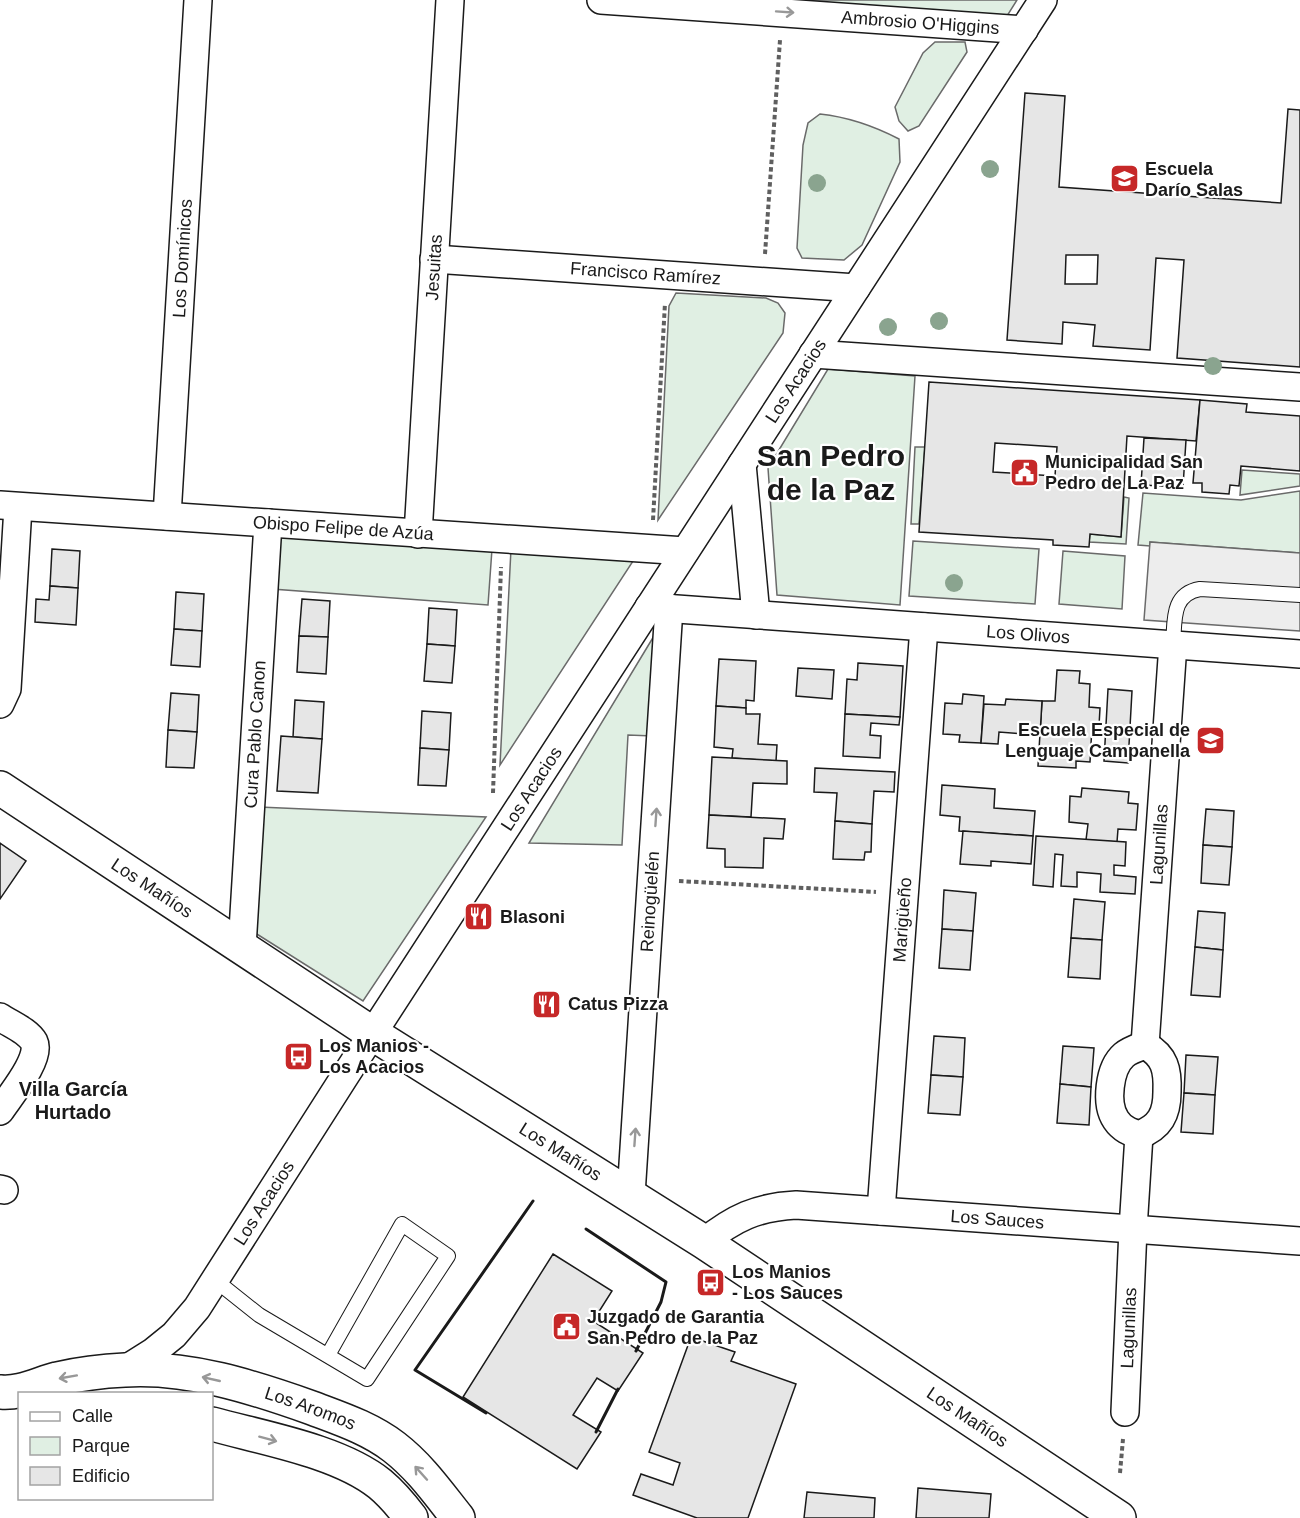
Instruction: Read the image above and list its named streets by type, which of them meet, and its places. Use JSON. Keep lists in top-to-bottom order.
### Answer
{
  "streets": {
    "street": [
      "Ambrosio O'Higgins",
      "Los Domínicos",
      "Jesuitas",
      "Francisco Ramírez",
      "Los Acacios",
      "Obispo Felipe de Azúa",
      "Los Olivos",
      "Cura Pablo Canon",
      "Lagunillas",
      "Los Mañíos",
      "Reinogüelén",
      "Marigüeño",
      "Los Sauces",
      "Los Aromos"
    ]
  },
  "crossings": [
    ["Ambrosio O'Higgins", "Los Acacios"],
    ["Los Domínicos", "Obispo Felipe de Azúa"],
    ["Jesuitas", "Francisco Ramírez"],
    ["Jesuitas", "Obispo Felipe de Azúa"],
    ["Francisco Ramírez", "Los Acacios"],
    ["Los Acacios", "Obispo Felipe de Azúa"],
    ["Los Acacios", "Los Olivos"],
    ["Los Acacios", "Los Mañíos"],
    ["Los Acacios", "Reinogüelén"],
    ["Los Acacios", "Los Aromos"],
    ["Obispo Felipe de Azúa", "Cura Pablo Canon"],
    ["Los Olivos", "Lagunillas"],
    ["Los Olivos", "Reinogüelén"],
    ["Los Olivos", "Marigüeño"],
    ["Cura Pablo Canon", "Los Mañíos"],
    ["Lagunillas", "Los Sauces"],
    ["Los Mañíos", "Reinogüelén"],
    ["Los Mañíos", "Los Sauces"],
    ["Marigüeño", "Los Sauces"]
  ],
  "one_way": ["Ambrosio O'Higgins", "Reinogüelén"],
  "districts": ["San Pedro de la Paz", "Villa García Hurtado"],
  "places": {
    "school or university": ["Escuela Darío Salas", "Escuela Especial de Lenguaje Campanella"],
    "public building": ["Municipalidad San Pedro de La Paz", "Juzgado de Garantia San Pedro de la Paz"],
    "restaurant": ["Blasoni", "Catus Pizza"],
    "bus stop": ["Los Manios - Los Acacios", "Los Manios - Los Sauces"]
  },
  "legend": ["Calle", "Parque", "Edificio"]
}
